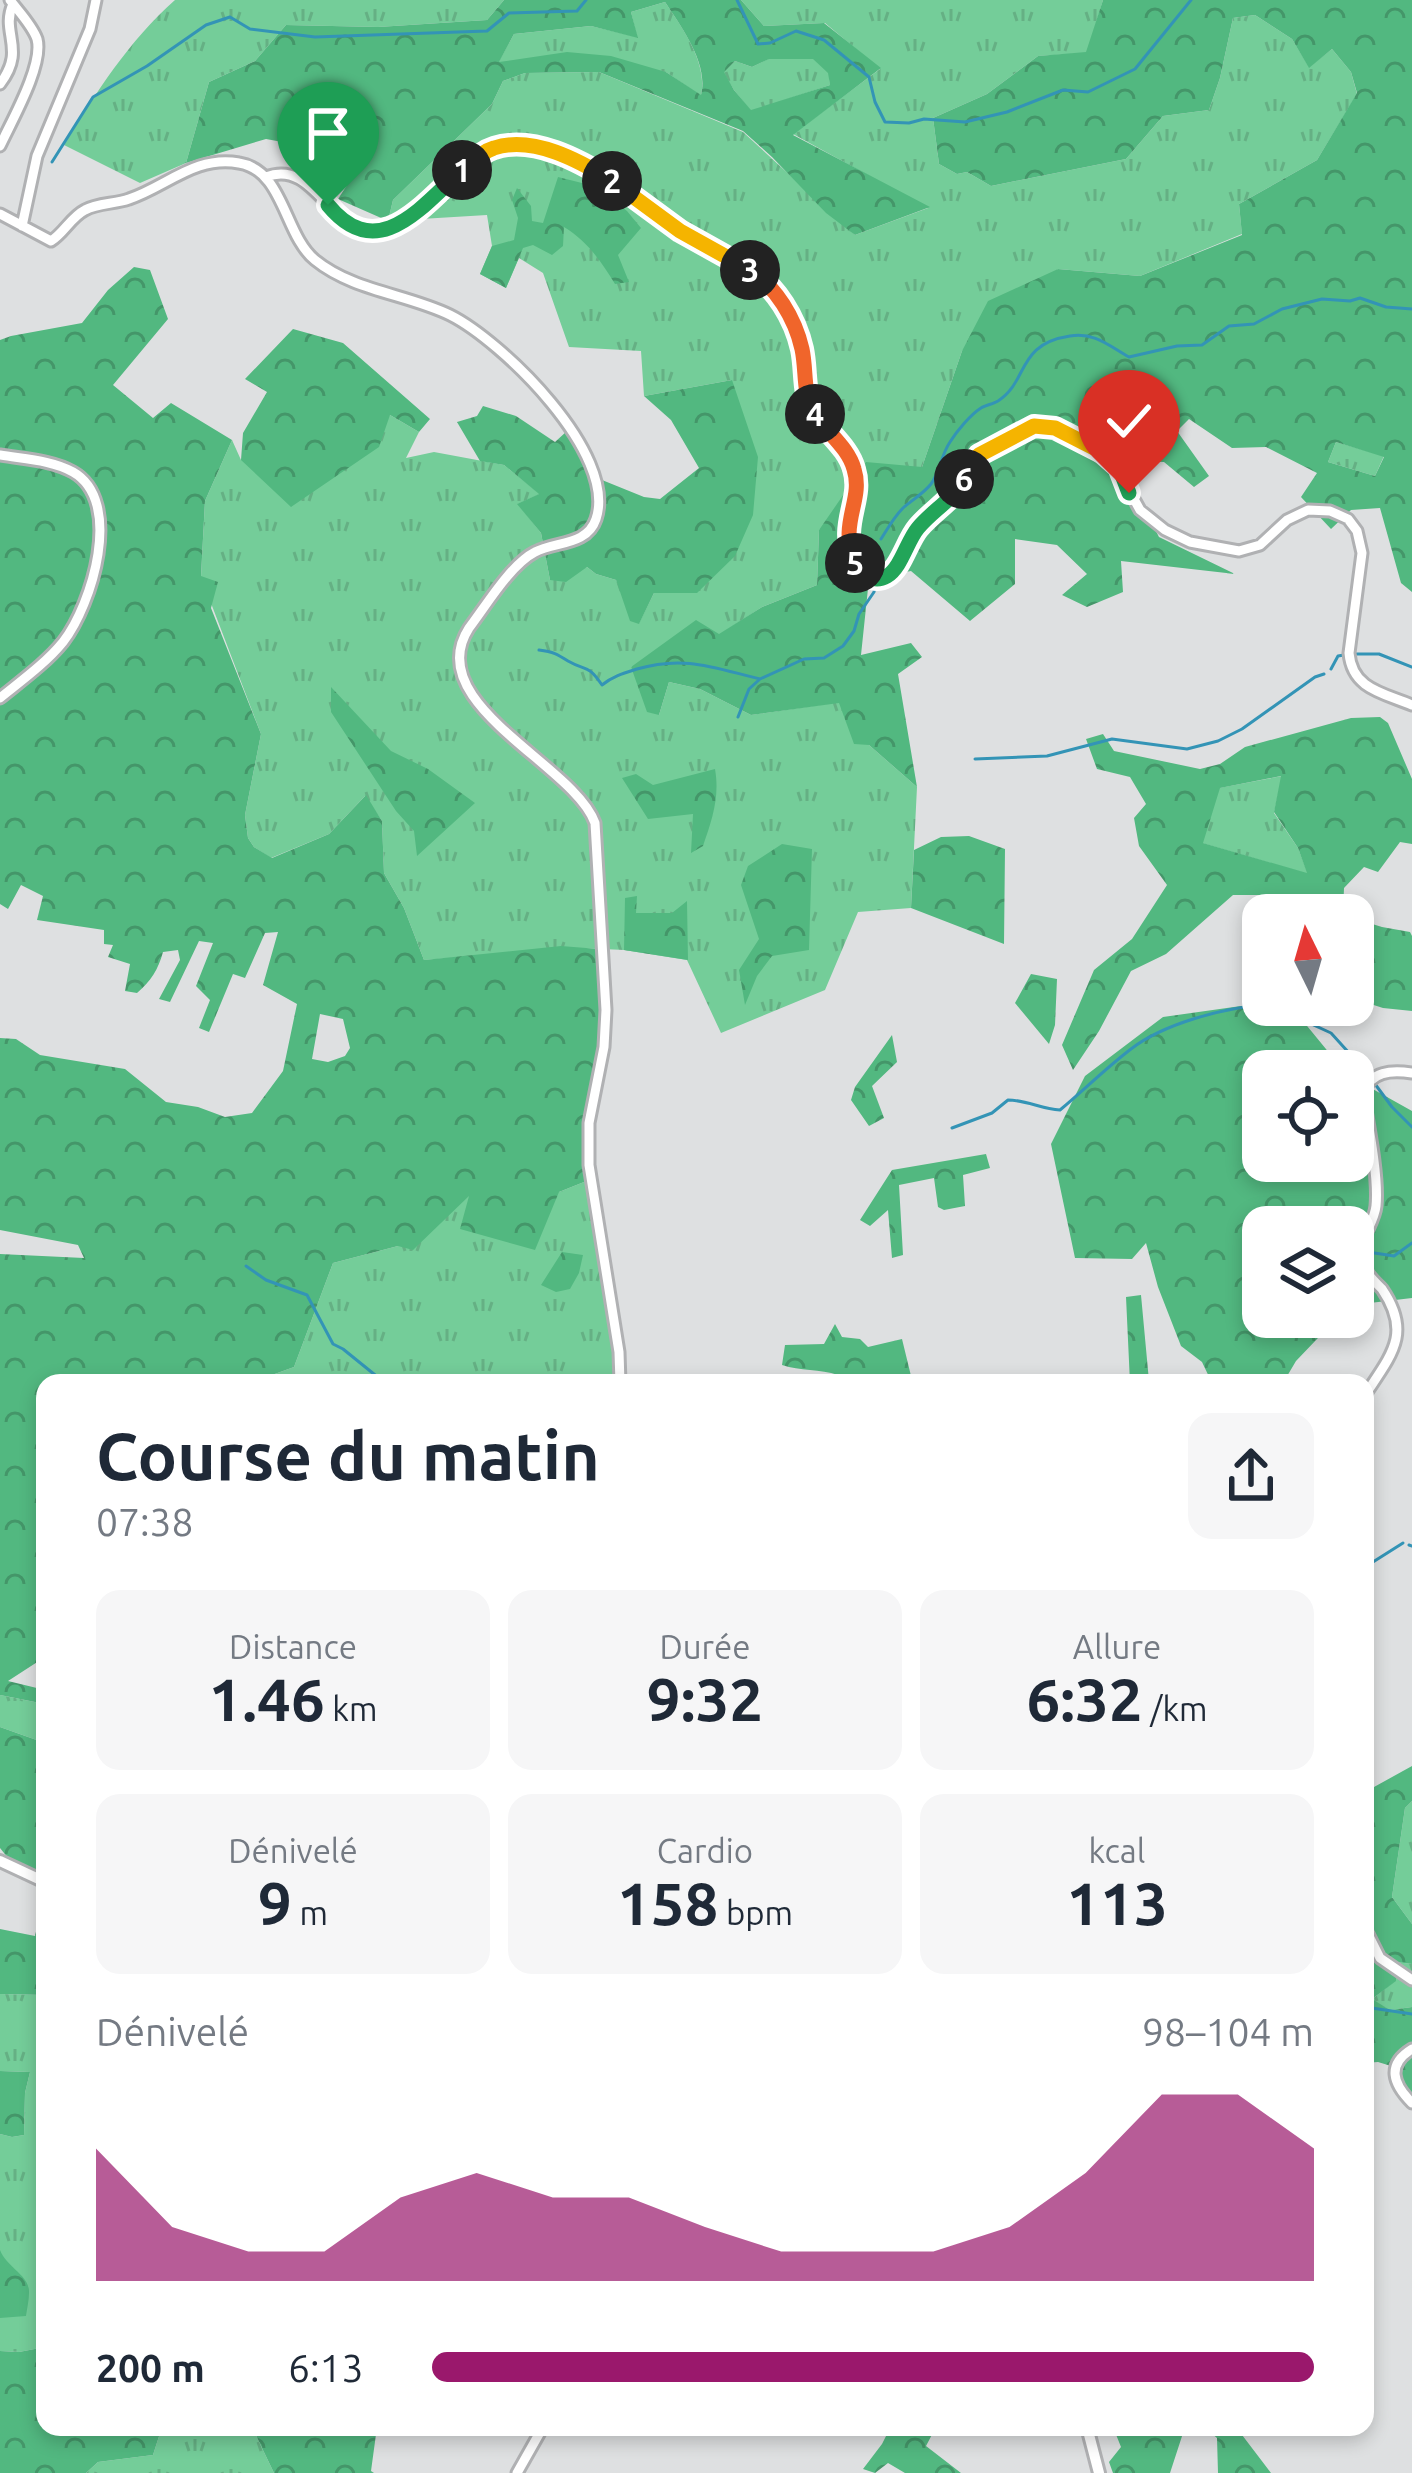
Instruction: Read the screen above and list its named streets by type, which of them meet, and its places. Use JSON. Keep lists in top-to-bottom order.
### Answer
{
  "north": "top",
  "page": {
    "pins": [
      "1",
      "2",
      "3",
      "4",
      "6",
      "5"
    ],
    "heading": ["Course du matin", "07:38"],
    "stats": [
      ["Distance", "1.46 km"],
      ["Durée", "9:32"],
      ["Allure", "6:32 /km"],
      ["Dénivelé", "9 m"],
      ["Cardio", "158 bpm"],
      ["kcal", "113"]
    ],
    "chart": ["Dénivelé", "98–104 m"],
    "list": [
      {
        "name": "200 m",
        "note": "6:13"
      }
    ]
  }
}
